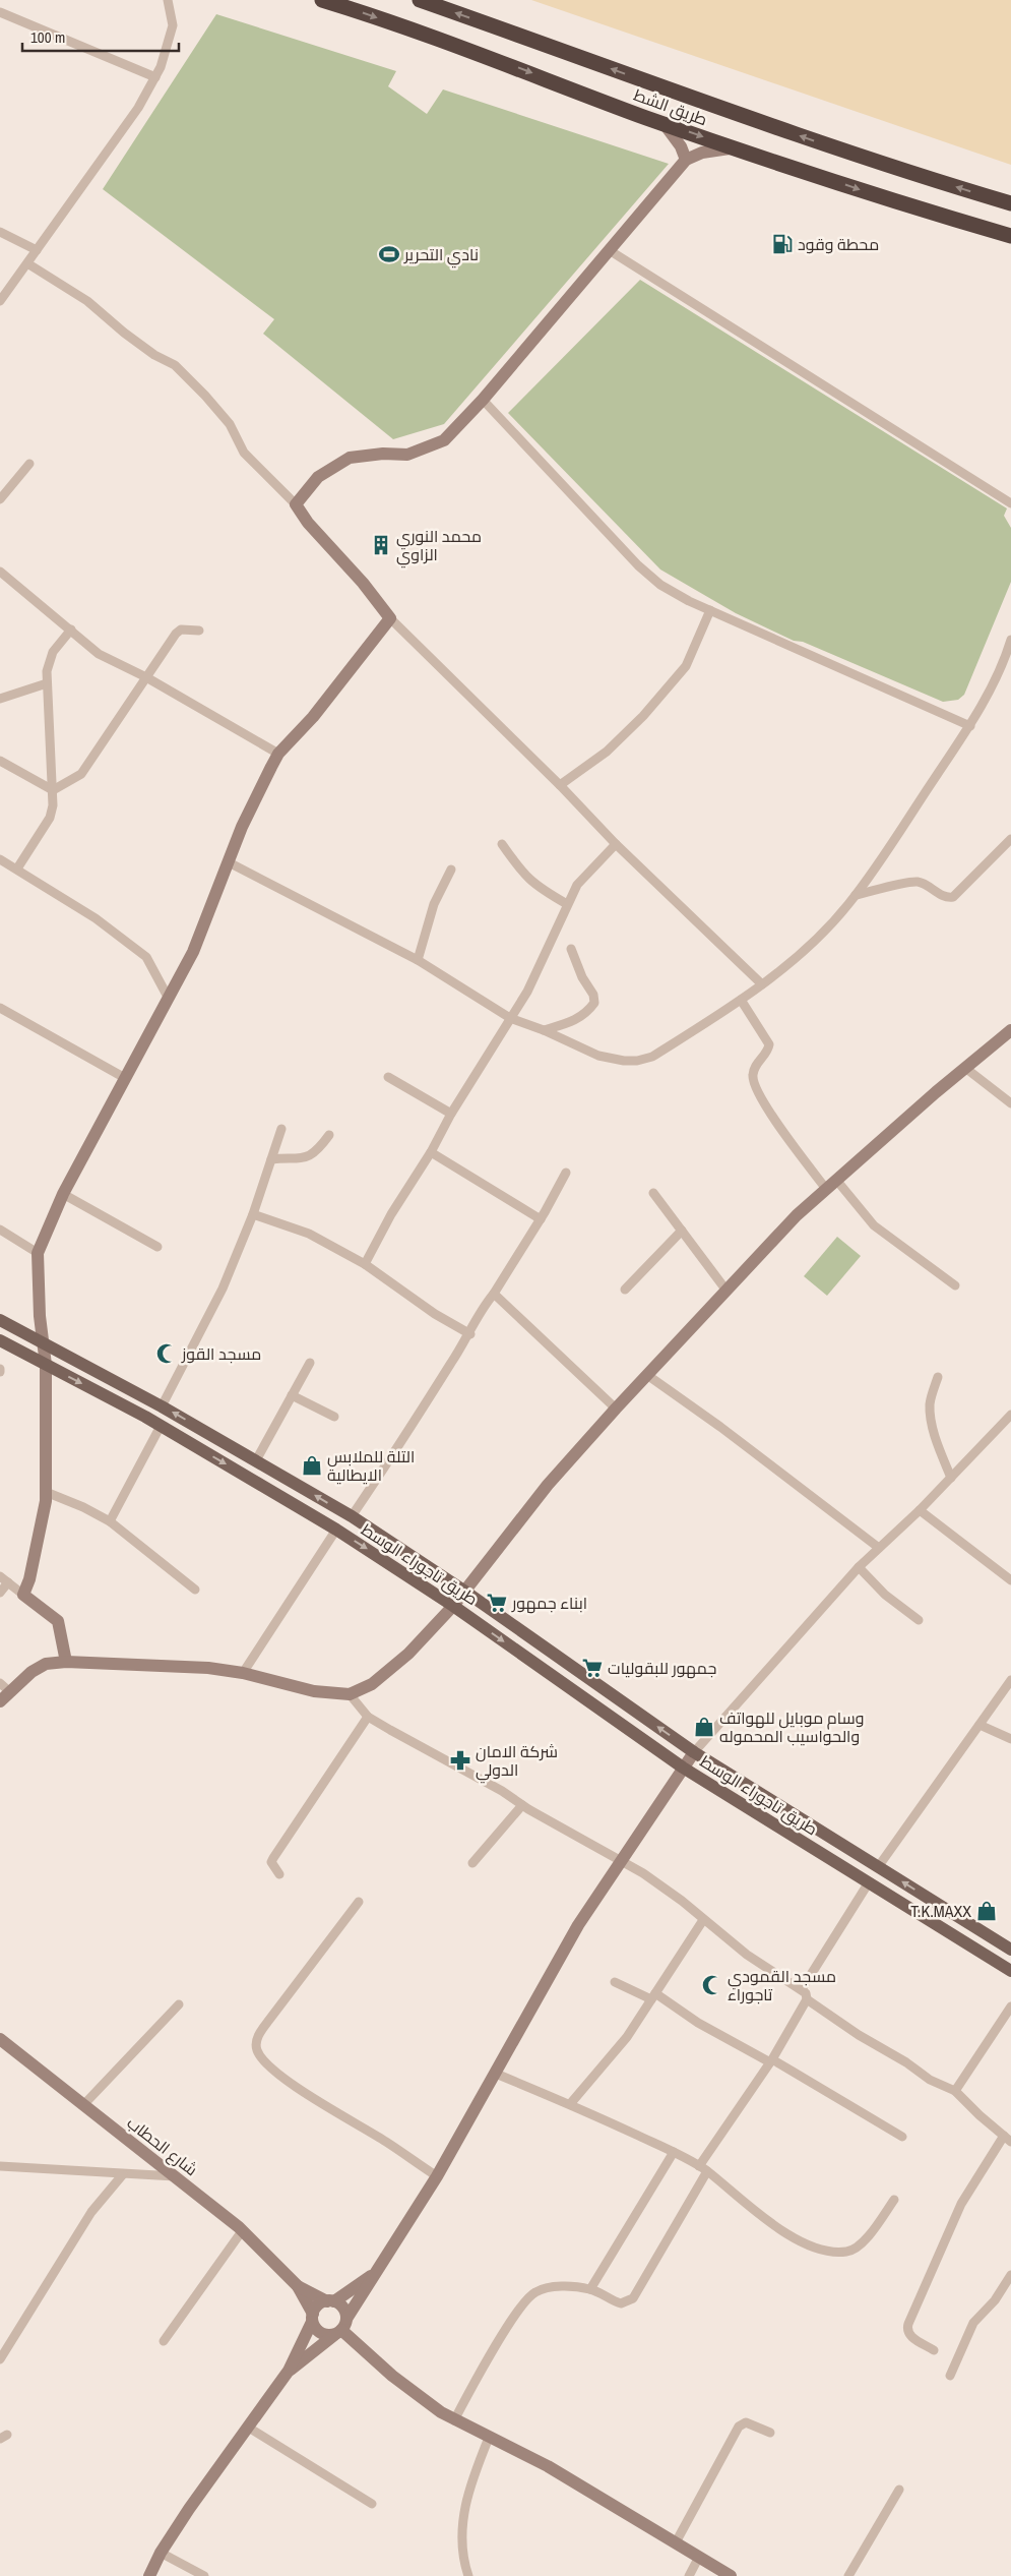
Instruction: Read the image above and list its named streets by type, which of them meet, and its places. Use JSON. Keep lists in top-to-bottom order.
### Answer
{
  "streets": {
    "highway": ["طريق الشط"],
    "main road": ["طريق تاجوراء الوسط"],
    "street": ["شارع الحطاب"]
  },
  "places": {
    "fuel station": ["محطة وقود"],
    "sports": ["نادي التحرير"],
    "building": ["محمد النوري الزاوي"],
    "mosque": ["مسجد القوز", "مسجد القمودي تاجوراء"],
    "shop": ["التلة للملابس الايطالية", "وسام موبايل للهواتف والحواسيب المحموله", "T.K.MAXX"],
    "supermarket": ["ابناء جمهور", "جمهور للبقوليات"],
    "pharmacy": ["شركة الامان الدولي"]
  },
  "scale_bar": "100 m"
}
